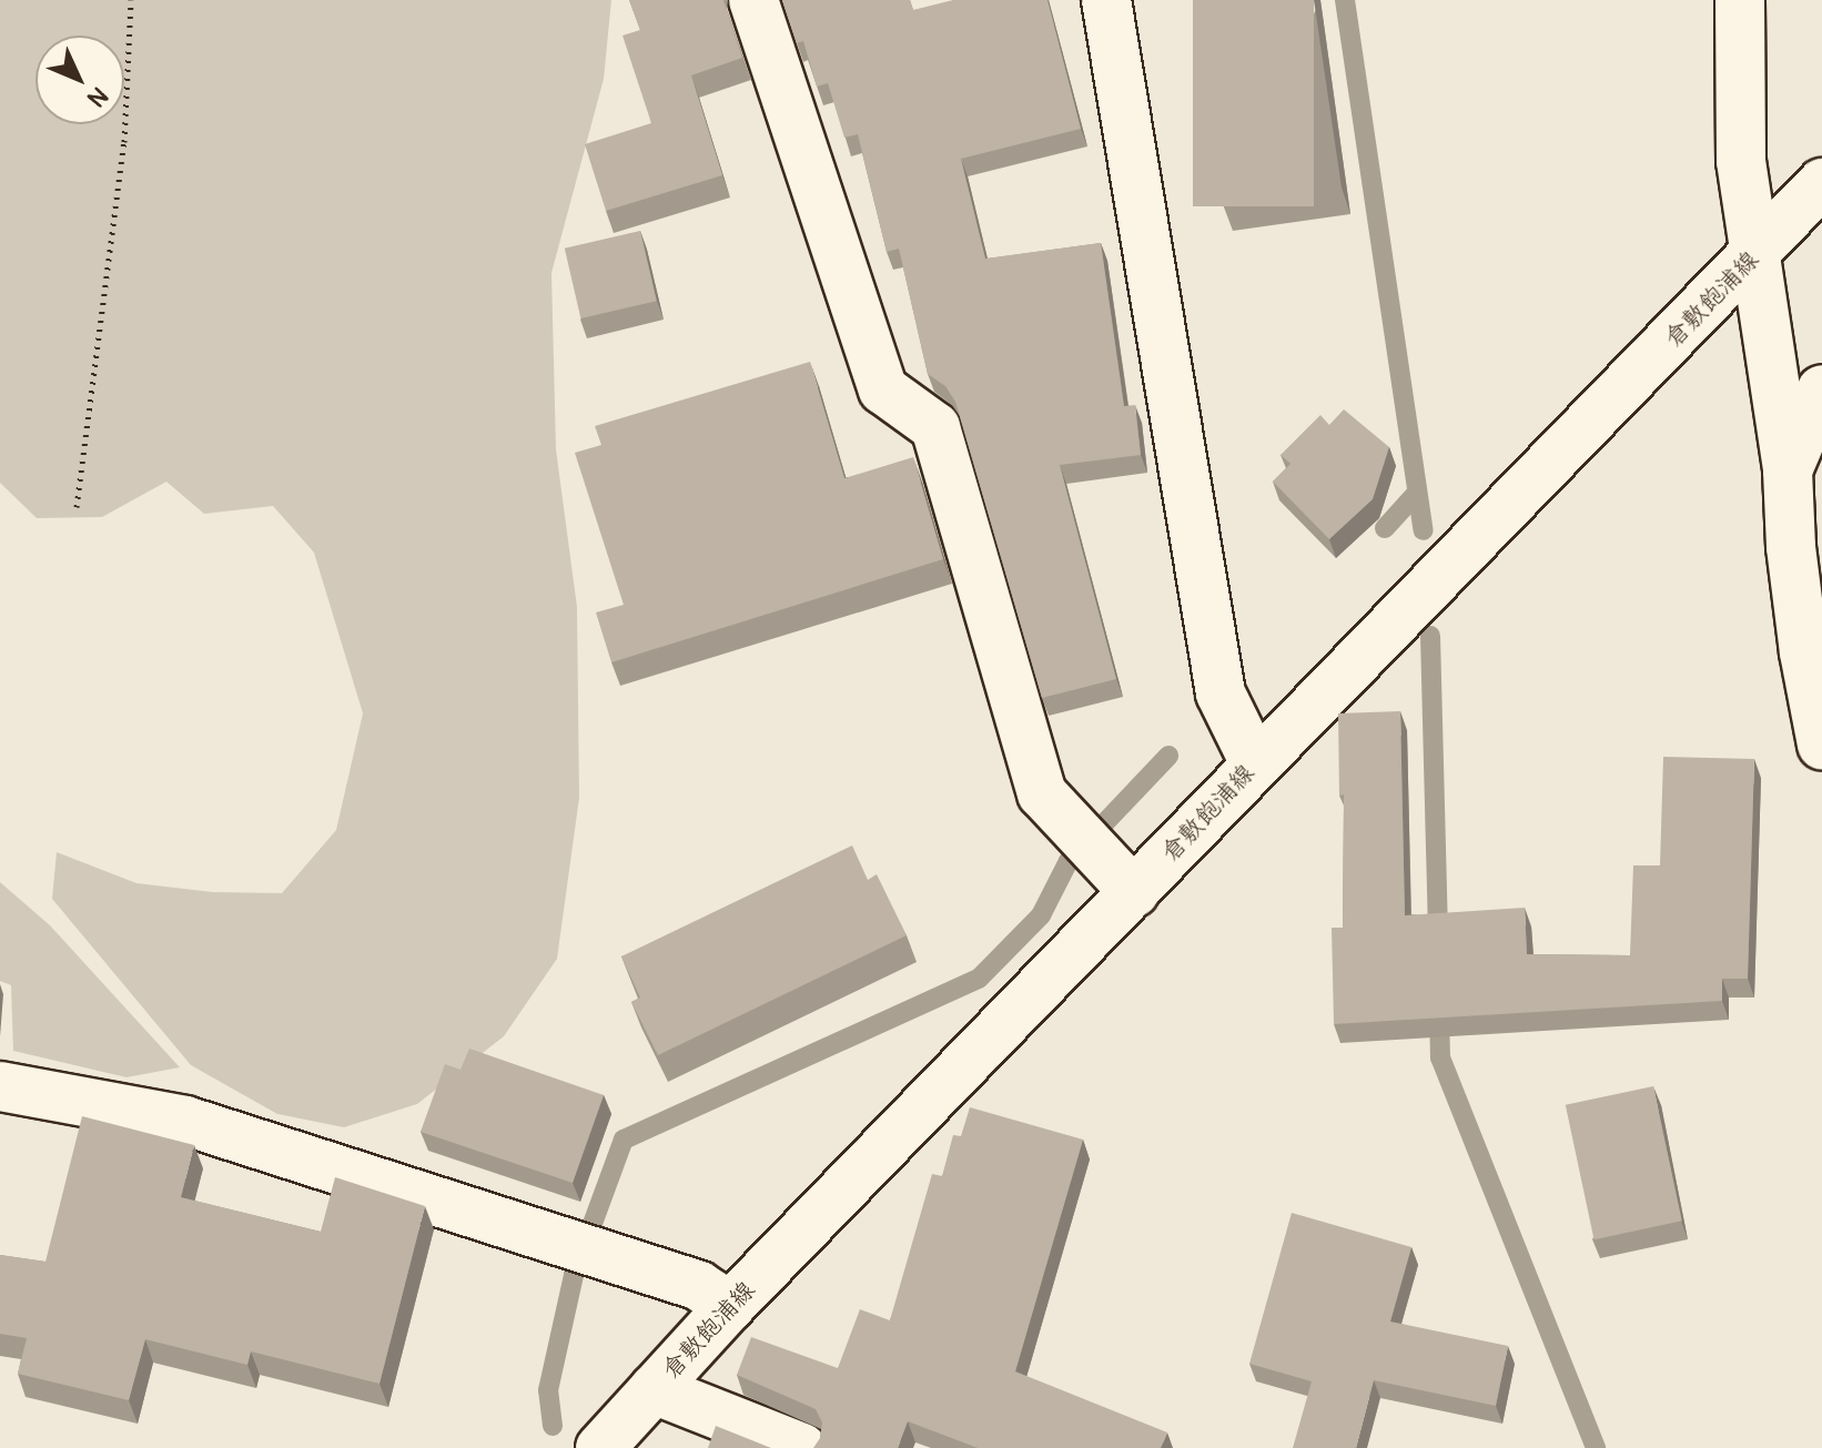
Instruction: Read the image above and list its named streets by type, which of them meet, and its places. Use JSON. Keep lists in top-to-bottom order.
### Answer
{
  "streets": {
    "street": ["倉敷飽浦線"]
  },
  "north": "bottom right"
}
